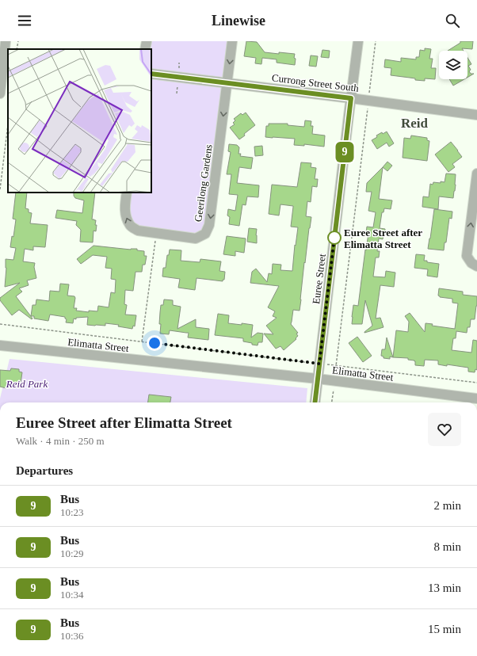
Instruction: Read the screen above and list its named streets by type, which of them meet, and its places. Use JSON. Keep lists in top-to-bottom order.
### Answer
{
  "streets": {
    "street": [
      "Currong Street South",
      "Geerilong Gardens",
      "Euree Street",
      "Elimatta Street"
    ]
  },
  "crossings": [
    ["Currong Street South", "Geerilong Gardens"],
    ["Currong Street South", "Euree Street"],
    ["Euree Street", "Elimatta Street"]
  ],
  "districts": ["Reid"],
  "parks": ["Reid Park"],
  "places": ["Euree Street after Elimatta Street"],
  "lines": ["bus line 9"],
  "page": {
    "header": "Linewise",
    "on_map": "9",
    "heading": [
      ["Euree Street after Elimatta Street", "Walk · 4 min · 250 m"],
      "Departures"
    ],
    "list": [
      {
        "mark": "9",
        "name": "Bus",
        "note": "10:23",
        "value": "2 min"
      },
      {
        "mark": "9",
        "name": "Bus",
        "note": "10:29",
        "value": "8 min"
      },
      {
        "mark": "9",
        "name": "Bus",
        "note": "10:34",
        "value": "13 min"
      },
      {
        "mark": "9",
        "name": "Bus",
        "note": "10:36",
        "value": "15 min"
      }
    ]
  }
}
